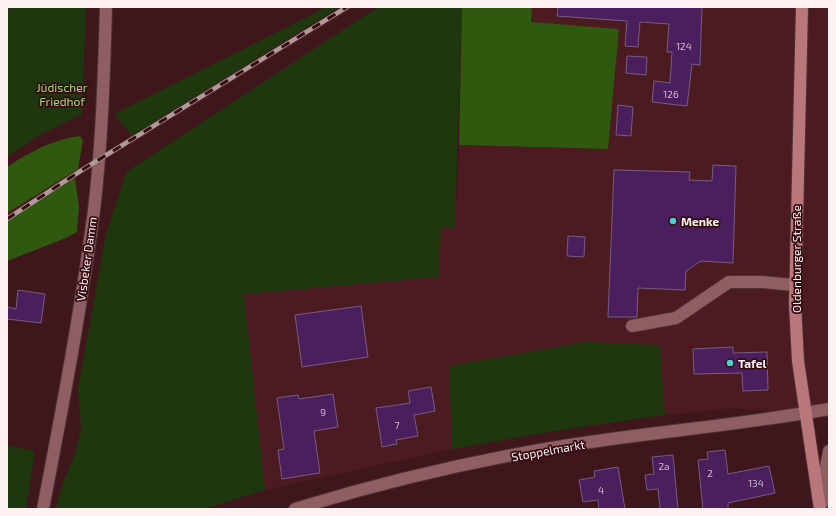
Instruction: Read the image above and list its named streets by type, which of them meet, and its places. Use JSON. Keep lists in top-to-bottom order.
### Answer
{
  "streets": {
    "main road": ["Oldenburger Straße"],
    "street": ["Visbeker Damm", "Stoppelmarkt"]
  },
  "crossings": [
    ["Oldenburger Straße", "Stoppelmarkt"]
  ],
  "parks": ["Jüdischer Friedhof"],
  "places": ["Menke", "Tafel"],
  "house_numbers": [
    "124",
    "126",
    "9",
    "7",
    "2a",
    "2",
    "134",
    "4"
  ]
}
